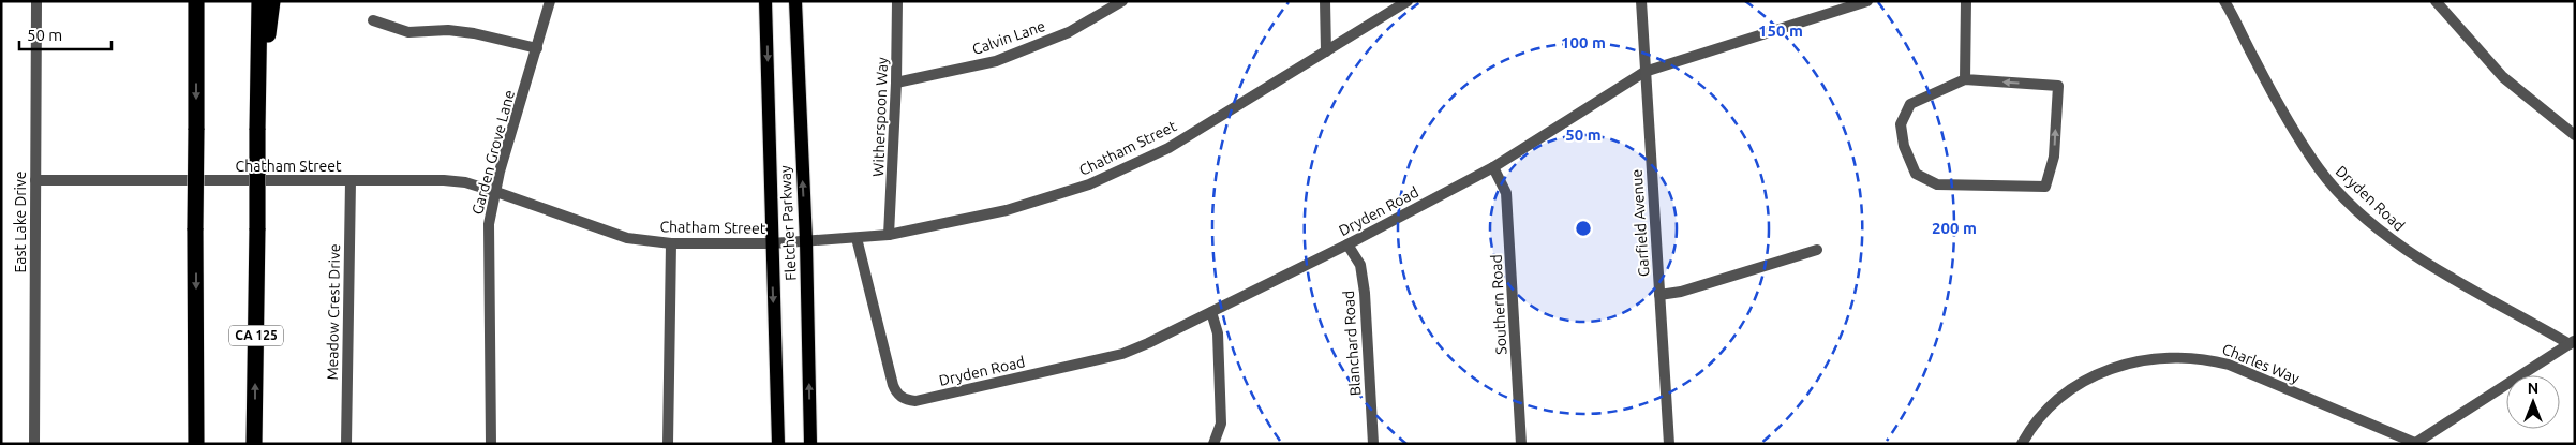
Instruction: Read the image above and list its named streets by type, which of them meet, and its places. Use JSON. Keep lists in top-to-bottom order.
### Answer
{
  "streets": {
    "highway": ["CA 125"],
    "main road": ["Fletcher Parkway"],
    "street": [
      "Calvin Lane",
      "Witherspoon Way",
      "Chatham Street",
      "Garden Grove Lane",
      "Dryden Road",
      "East Lake Drive",
      "Garfield Avenue",
      "Southern Road",
      "Meadow Crest Drive",
      "Blanchard Road",
      "Charles Way"
    ]
  },
  "crossings": [
    ["Calvin Lane", "Witherspoon Way"],
    ["Witherspoon Way", "Chatham Street"],
    ["Chatham Street", "Garden Grove Lane"],
    ["Chatham Street", "Dryden Road"],
    ["Chatham Street", "East Lake Drive"],
    ["Chatham Street", "Fletcher Parkway"],
    ["Chatham Street", "Meadow Crest Drive"],
    ["Dryden Road", "Garfield Avenue"],
    ["Dryden Road", "Southern Road"],
    ["Dryden Road", "Blanchard Road"]
  ],
  "scale_bar": "50 m",
  "north": "top",
  "rings": [
    "150 m",
    "100 m",
    "50 m",
    "200 m"
  ]
}
